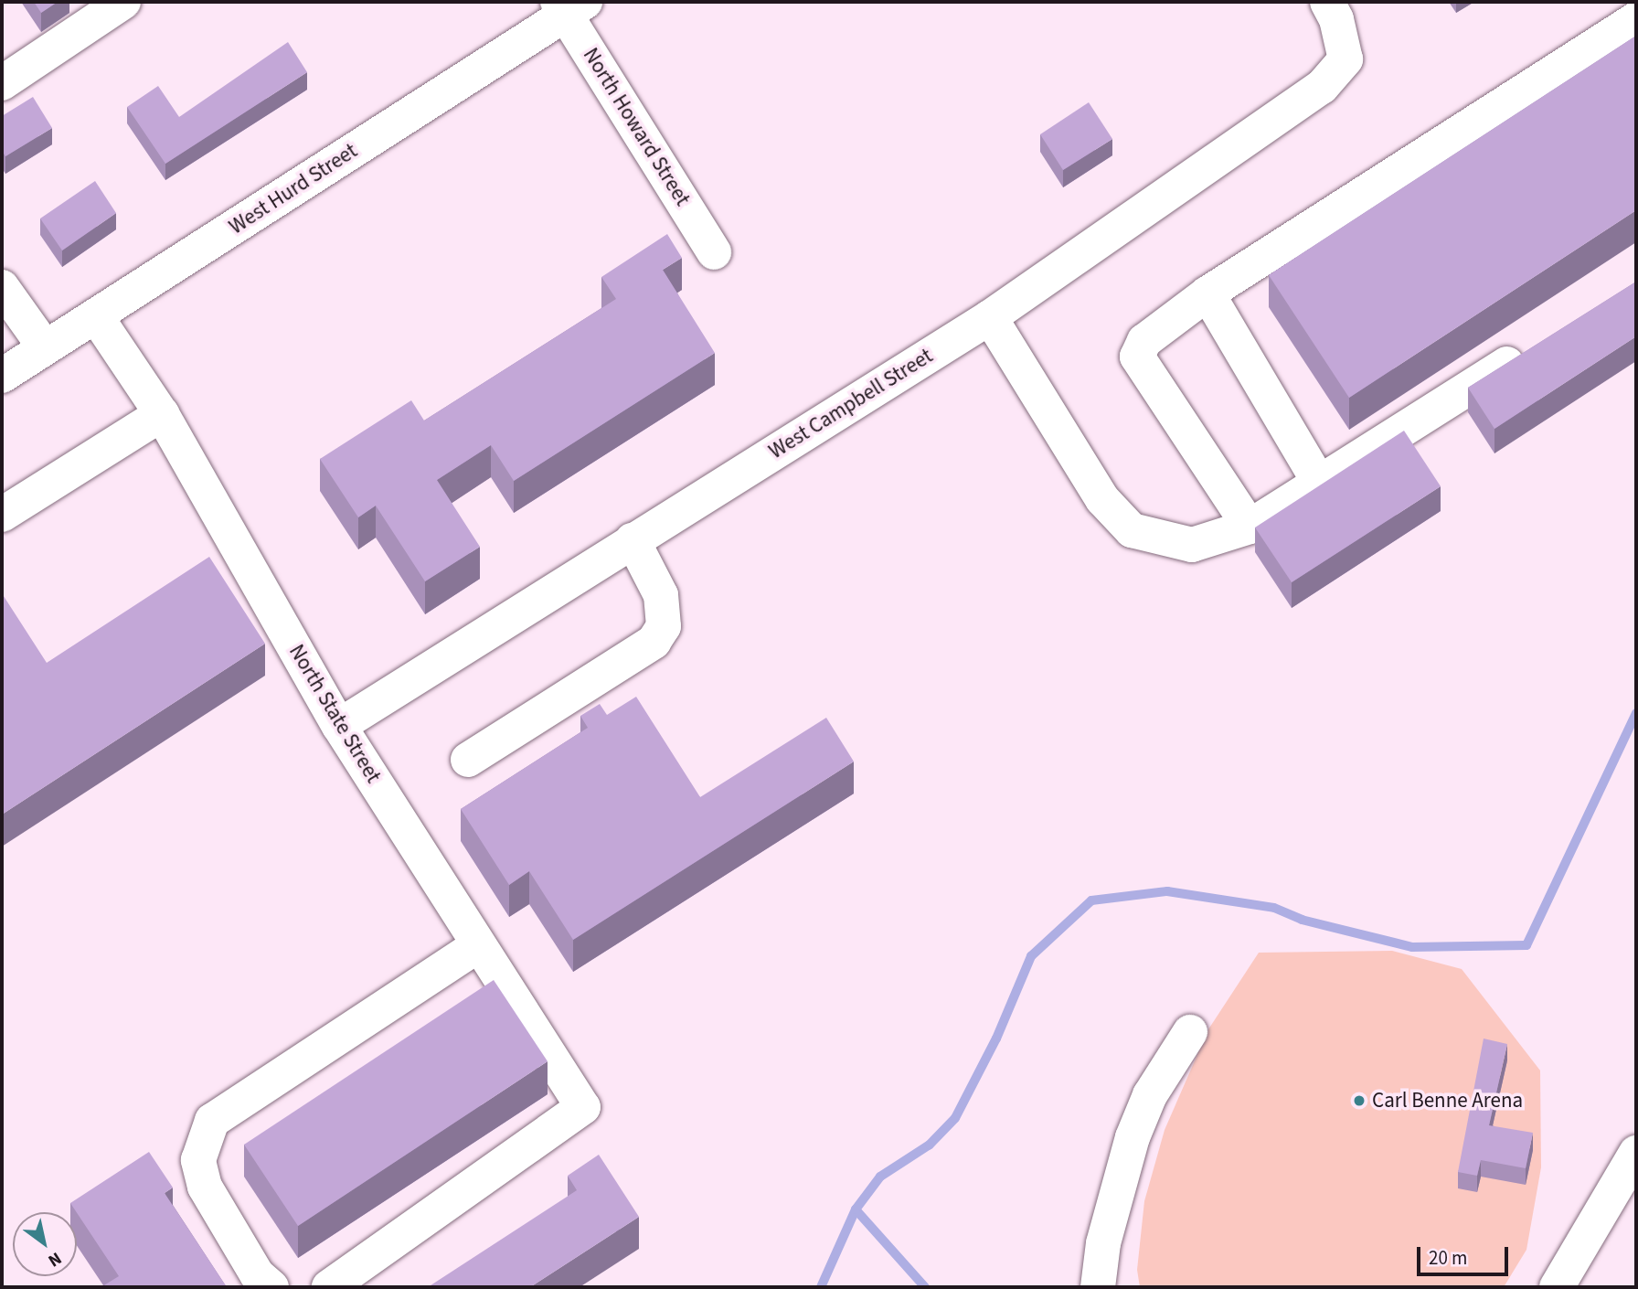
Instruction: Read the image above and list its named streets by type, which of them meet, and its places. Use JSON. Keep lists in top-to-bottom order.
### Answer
{
  "streets": {
    "street": [
      "North Howard Street",
      "West Hurd Street",
      "West Campbell Street",
      "North State Street"
    ]
  },
  "crossings": [
    ["North Howard Street", "West Hurd Street"],
    ["West Hurd Street", "North State Street"],
    ["West Campbell Street", "North State Street"]
  ],
  "places": ["Carl Benne Arena"],
  "scale_bar": "20 m",
  "north": "bottom right"
}
